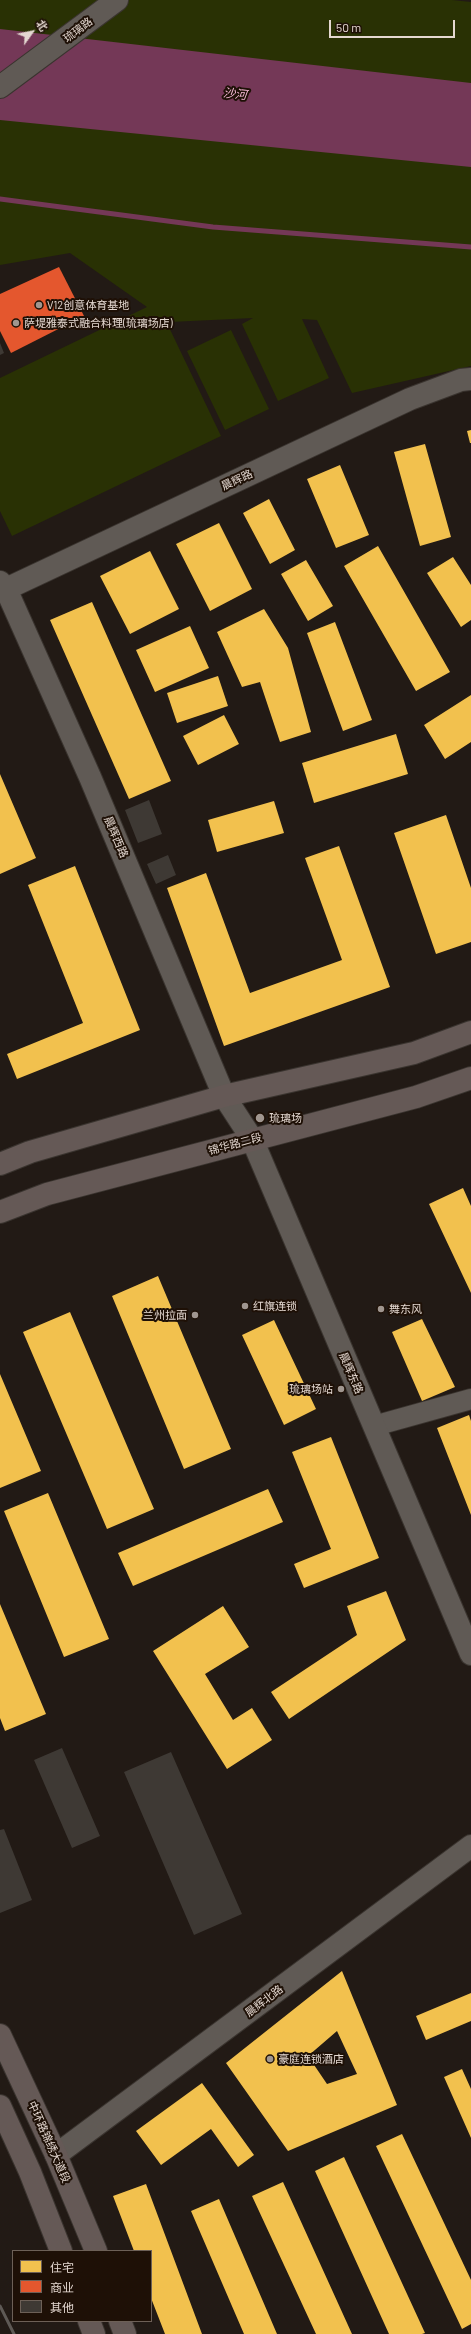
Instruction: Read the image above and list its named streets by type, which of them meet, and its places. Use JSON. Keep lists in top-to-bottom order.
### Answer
{
  "streets": {
    "main road": ["锦华路二段", "中环路锦绣大道段"],
    "street": [
      "琉璃路",
      "晨辉路",
      "晨辉西路",
      "晨辉东路",
      "晨辉北路"
    ]
  },
  "crossings": [
    ["晨辉路", "晨辉西路"],
    ["晨辉西路", "晨辉东路"],
    ["锦华路二段", "晨辉东路"],
    ["晨辉北路", "中环路锦绣大道段"]
  ],
  "water": ["沙河"],
  "places": [
    "V12创意体育基地",
    "萨堤雅泰式融合料理(琉璃场店)",
    "琉璃场",
    "红旗连锁",
    "舞东风",
    "兰州拉面",
    "琉璃场站",
    "豪庭连锁酒店"
  ],
  "legend": ["住宅", "商业", "其他"],
  "scale_bar": "50 m",
  "north": "top right"
}
